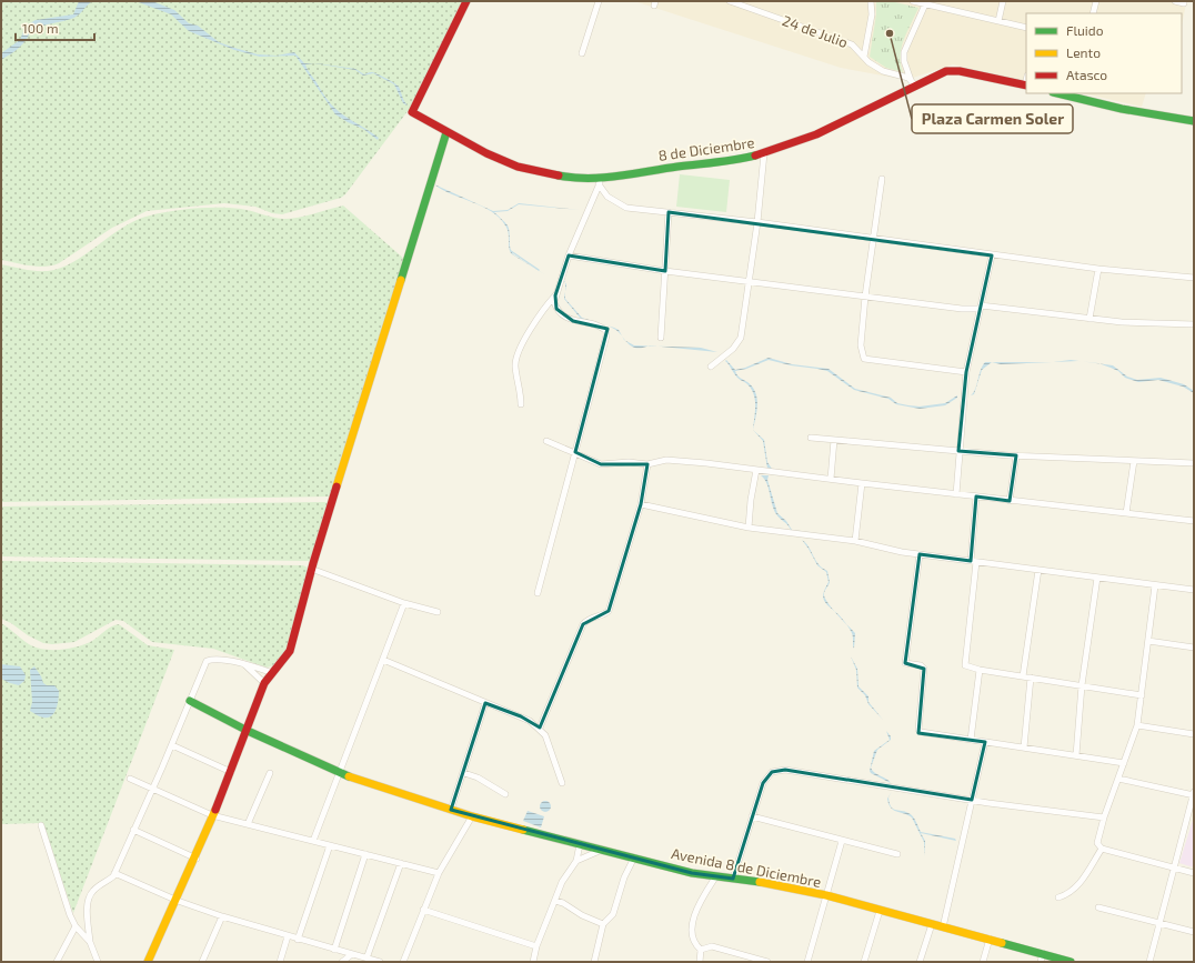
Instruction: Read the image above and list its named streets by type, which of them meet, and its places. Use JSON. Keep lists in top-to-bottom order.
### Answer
{
  "streets": {
    "street": ["24 de Julio", "8 de Diciembre", "Avenida 8 de Diciembre"]
  },
  "crossings": [
    ["24 de Julio", "8 de Diciembre"]
  ],
  "places": ["Plaza Carmen Soler"],
  "legend": ["Fluido", "Lento", "Atasco"],
  "scale_bar": "100 m"
}
